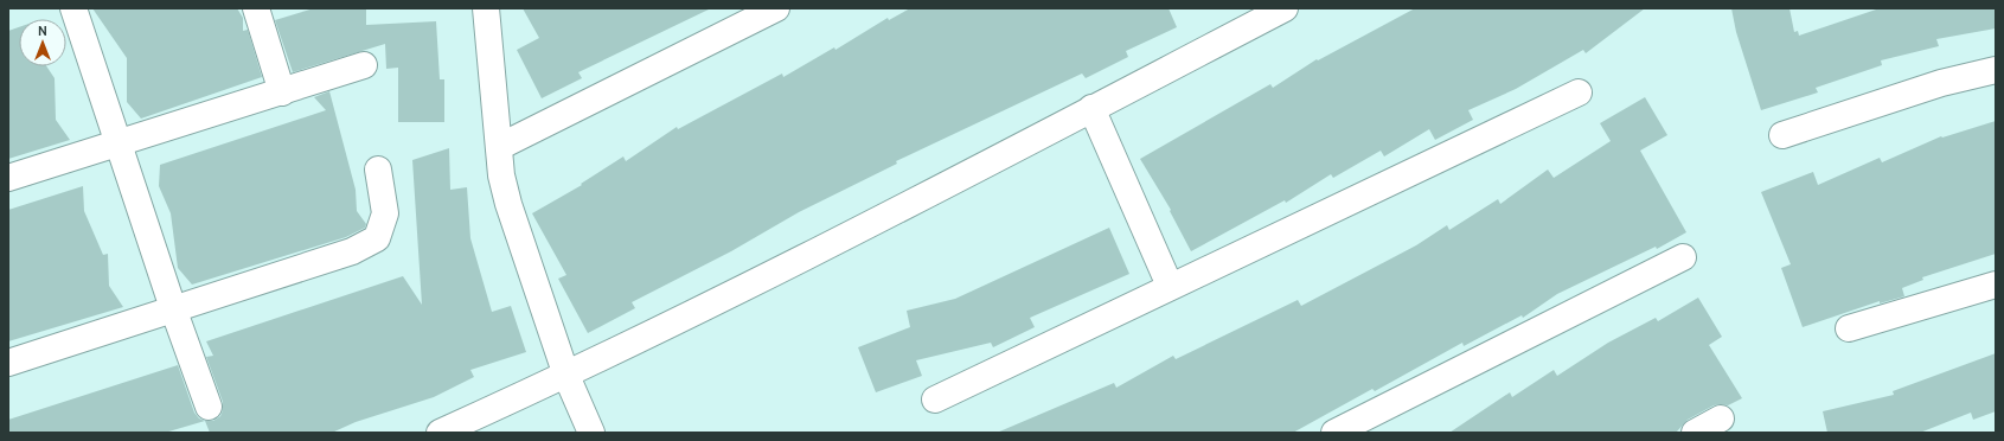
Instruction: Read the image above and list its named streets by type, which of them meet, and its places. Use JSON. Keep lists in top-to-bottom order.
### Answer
{
  "north": "top"
}
